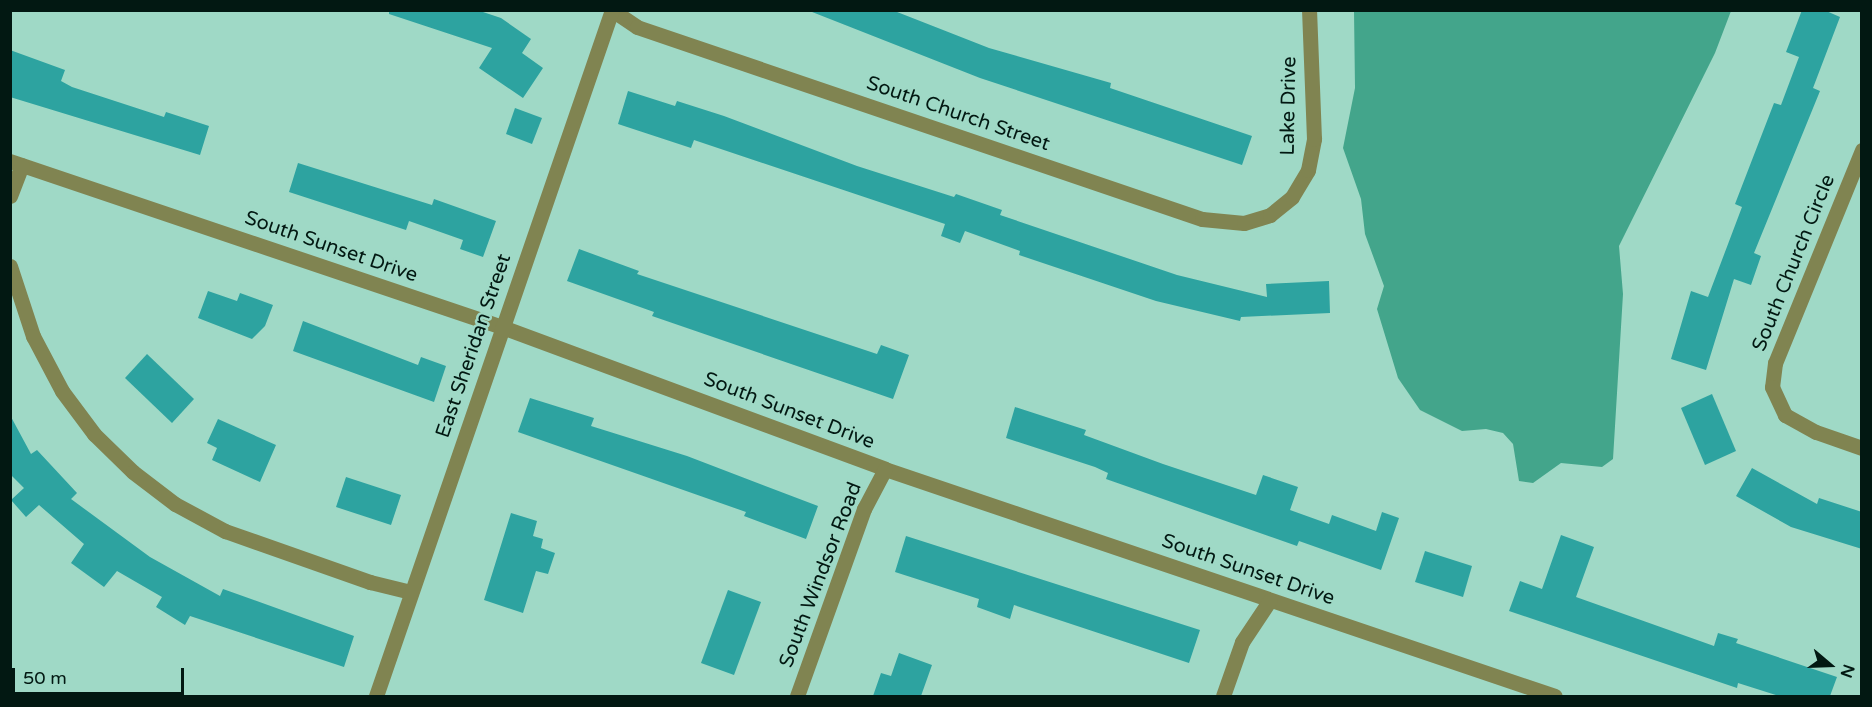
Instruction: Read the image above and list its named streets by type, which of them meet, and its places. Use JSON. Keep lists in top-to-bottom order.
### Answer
{
  "streets": {
    "street": [
      "Lake Drive",
      "South Church Street",
      "South Sunset Drive",
      "South Church Circle",
      "East Sheridan Street",
      "South Windsor Road"
    ]
  },
  "crossings": [
    ["Lake Drive", "South Church Street"],
    ["South Church Street", "East Sheridan Street"],
    ["South Sunset Drive", "East Sheridan Street"],
    ["South Sunset Drive", "South Windsor Road"]
  ],
  "scale_bar": "50 m",
  "north": "right"
}
